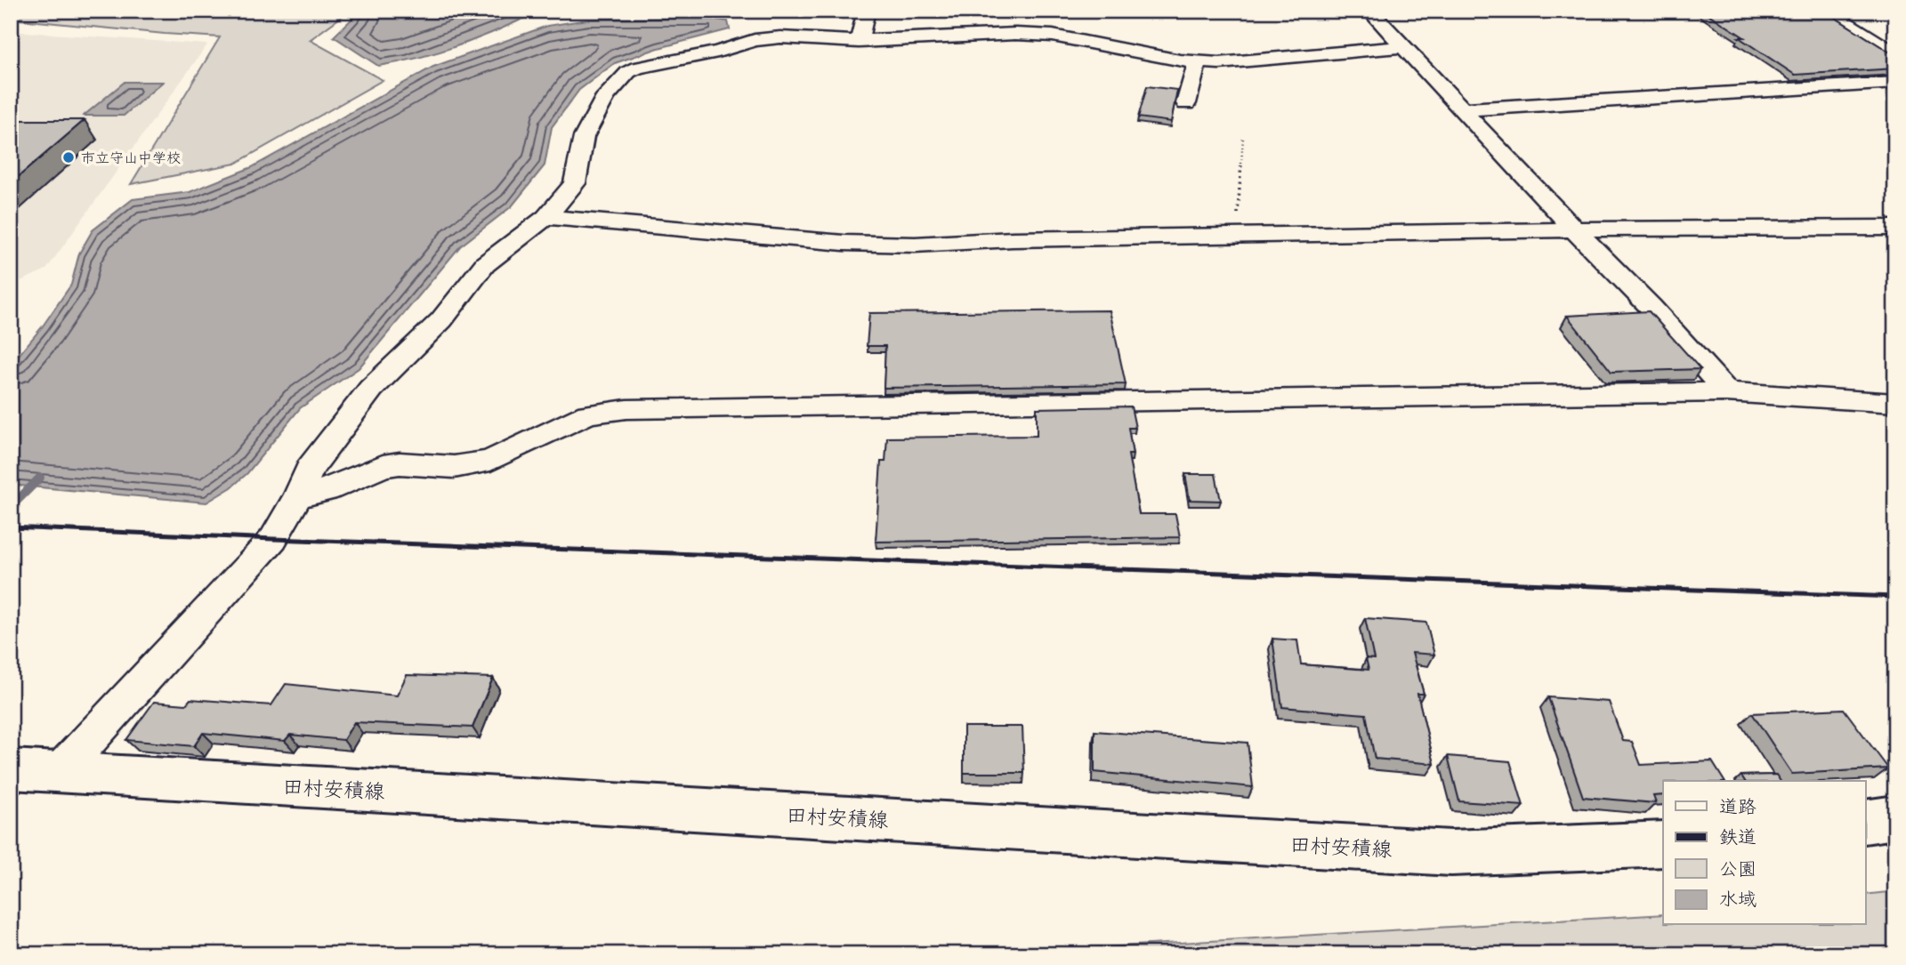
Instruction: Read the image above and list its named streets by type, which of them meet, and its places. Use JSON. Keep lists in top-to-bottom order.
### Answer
{
  "streets": {
    "main road": ["田村安積線"]
  },
  "places": ["市立守山中学校"],
  "legend": [
    "道路",
    "鉄道",
    "公園",
    "水域"
  ]
}
